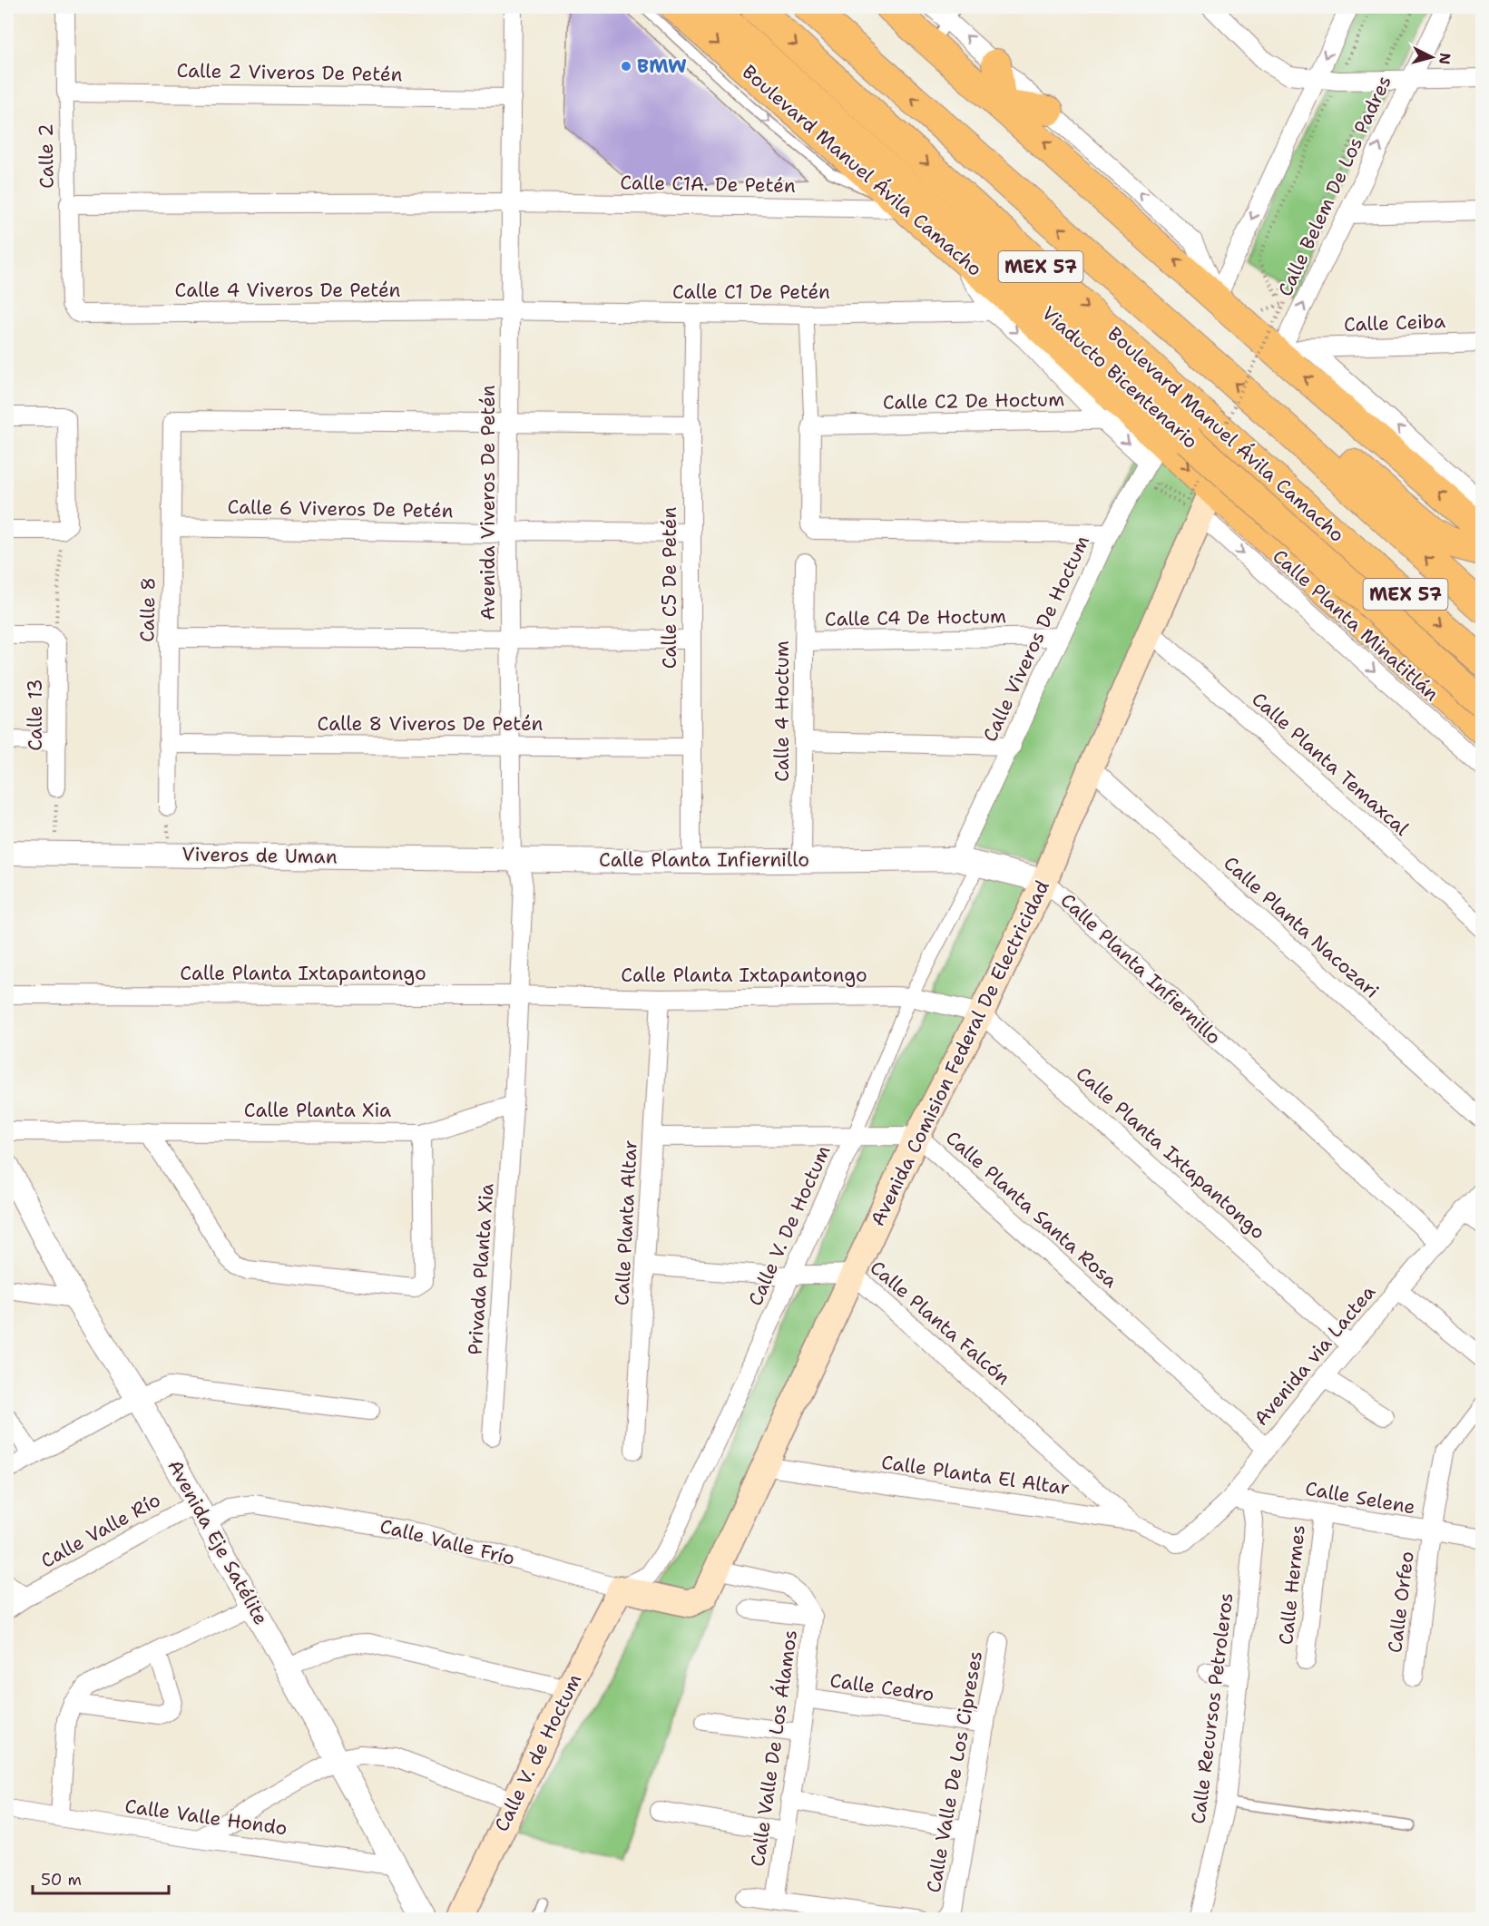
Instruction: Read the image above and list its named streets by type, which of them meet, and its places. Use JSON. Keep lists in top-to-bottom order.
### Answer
{
  "streets": {
    "highway": ["Boulevard Manuel Ávila Camacho", "MEX 57", "Viaducto Bicentenario"],
    "main road": ["Avenida Comision Federal De Electricidad", "Calle Valle Frío", "Calle V. de Hoctum"],
    "street": [
      "Calle 2 Viveros De Petén",
      "Calle 2",
      "Calle C1A. De Petén",
      "Calle Belem De Los Padres",
      "Calle 4 Viveros De Petén",
      "Calle C1 De Petén",
      "Calle Ceiba",
      "Calle C2 De Hoctum",
      "Avenida Viveros De Petén",
      "Calle 6 Viveros De Petén",
      "Calle C5 De Petén",
      "Calle 8",
      "Calle C4 De Hoctum",
      "Calle Planta Minatitlán",
      "Calle Viveros De Hoctum",
      "Calle 4 Hoctum",
      "Calle 13",
      "Calle 8 Viveros De Petén",
      "Calle Planta Temaxcal",
      "Viveros de Uman",
      "Calle Planta Infiernillo",
      "Calle Planta Nacozari",
      "Calle Planta Ixtapantongo",
      "Calle Planta Xia",
      "Calle Planta Santa Rosa",
      "Calle Planta Altar",
      "Calle V. De Hoctum",
      "Privada Planta Xia",
      "Calle Planta Falcón",
      "Avenida via Lactea",
      "Calle Planta El Altar",
      "Calle Selene",
      "Calle Valle Río",
      "Avenida Eje Satélite",
      "Calle Hermes",
      "Calle Orfeo",
      "Calle Cedro",
      "Calle Recursos Petroleros",
      "Calle Valle De Los Álamos",
      "Calle Valle De Los Cipreses",
      "Calle Valle Hondo"
    ]
  },
  "crossings": [
    ["Calle 2 Viveros De Petén", "Calle 2"],
    ["Calle 2 Viveros De Petén", "Avenida Viveros De Petén"],
    ["Calle 2", "Calle 4 Viveros De Petén"],
    ["Boulevard Manuel Ávila Camacho", "Calle C1A. De Petén"],
    ["Boulevard Manuel Ávila Camacho", "Calle C2 De Hoctum"],
    ["Boulevard Manuel Ávila Camacho", "Calle Planta Minatitlán"],
    ["Boulevard Manuel Ávila Camacho", "Calle Viveros De Hoctum"],
    ["Boulevard Manuel Ávila Camacho", "Avenida Comision Federal De Electricidad"],
    ["Calle C1A. De Petén", "Avenida Viveros De Petén"],
    ["Calle Belem De Los Padres", "Calle Ceiba"],
    ["Calle 4 Viveros De Petén", "Calle C1 De Petén"],
    ["Calle 4 Viveros De Petén", "Avenida Viveros De Petén"],
    ["Calle C1 De Petén", "Avenida Viveros De Petén"],
    ["Calle C1 De Petén", "Calle C5 De Petén"],
    ["Avenida Viveros De Petén", "Calle 6 Viveros De Petén"],
    ["Avenida Viveros De Petén", "Calle 8"],
    ["Avenida Viveros De Petén", "Calle 8 Viveros De Petén"],
    ["Avenida Viveros De Petén", "Viveros de Uman"],
    ["Avenida Viveros De Petén", "Calle Planta Infiernillo"],
    ["Avenida Viveros De Petén", "Calle Planta Ixtapantongo"],
    ["Calle 6 Viveros De Petén", "Calle 8"],
    ["Calle C5 De Petén", "Calle 8 Viveros De Petén"],
    ["Calle C5 De Petén", "Calle Planta Infiernillo"],
    ["Calle 8", "Calle 8 Viveros De Petén"],
    ["Calle C4 De Hoctum", "Calle Viveros De Hoctum"],
    ["Calle C4 De Hoctum", "Calle 4 Hoctum"],
    ["Calle Planta Minatitlán", "Avenida Comision Federal De Electricidad"],
    ["Calle Viveros De Hoctum", "Calle Planta Infiernillo"],
    ["Calle Viveros De Hoctum", "Calle V. De Hoctum"],
    ["Calle 4 Hoctum", "Calle Planta Infiernillo"],
    ["Calle Planta Temaxcal", "Avenida Comision Federal De Electricidad"],
    ["Viveros de Uman", "Calle Planta Infiernillo"],
    ["Calle Planta Infiernillo", "Avenida Comision Federal De Electricidad"],
    ["Calle Planta Infiernillo", "Calle V. De Hoctum"],
    ["Calle Planta Infiernillo", "Avenida via Lactea"],
    ["Calle Planta Nacozari", "Avenida Comision Federal De Electricidad"],
    ["Calle Planta Ixtapantongo", "Avenida Comision Federal De Electricidad"],
    ["Calle Planta Ixtapantongo", "Calle Planta Altar"],
    ["Calle Planta Ixtapantongo", "Calle V. De Hoctum"],
    ["Calle Planta Ixtapantongo", "Avenida via Lactea"],
    ["Avenida Comision Federal De Electricidad", "Calle Planta Santa Rosa"],
    ["Avenida Comision Federal De Electricidad", "Calle Planta Falcón"],
    ["Avenida Comision Federal De Electricidad", "Calle Planta El Altar"],
    ["Avenida Comision Federal De Electricidad", "Calle Valle Frío"],
    ["Avenida Comision Federal De Electricidad", "Calle Valle De Los Álamos"],
    ["Calle Planta Xia", "Privada Planta Xia"],
    ["Calle Planta Santa Rosa", "Calle Planta Altar"],
    ["Calle Planta Santa Rosa", "Calle V. De Hoctum"],
    ["Calle Planta Santa Rosa", "Avenida via Lactea"],
    ["Calle Planta Altar", "Calle Planta Falcón"],
    ["Calle V. De Hoctum", "Calle Planta Falcón"],
    ["Calle V. De Hoctum", "Calle Valle Frío"],
    ["Calle V. De Hoctum", "Calle V. de Hoctum"],
    ["Calle Planta Falcón", "Calle Planta El Altar"],
    ["Avenida via Lactea", "Calle Planta El Altar"],
    ["Avenida via Lactea", "Calle Selene"],
    ["Calle Selene", "Calle Hermes"],
    ["Calle Selene", "Calle Orfeo"],
    ["Calle Selene", "Calle Recursos Petroleros"],
    ["Calle Valle Río", "Avenida Eje Satélite"],
    ["Calle Valle Río", "Calle Valle Frío"],
    ["Avenida Eje Satélite", "Calle Valle Frío"],
    ["Avenida Eje Satélite", "Calle Valle Hondo"],
    ["Calle Valle Frío", "Calle V. de Hoctum"],
    ["Calle Cedro", "Calle Valle De Los Álamos"],
    ["Calle Cedro", "Calle Valle De Los Cipreses"]
  ],
  "one_way": ["Calle Planta Minatitlán"],
  "places": ["BMW"],
  "scale_bar": "50 m",
  "north": "right"
}
